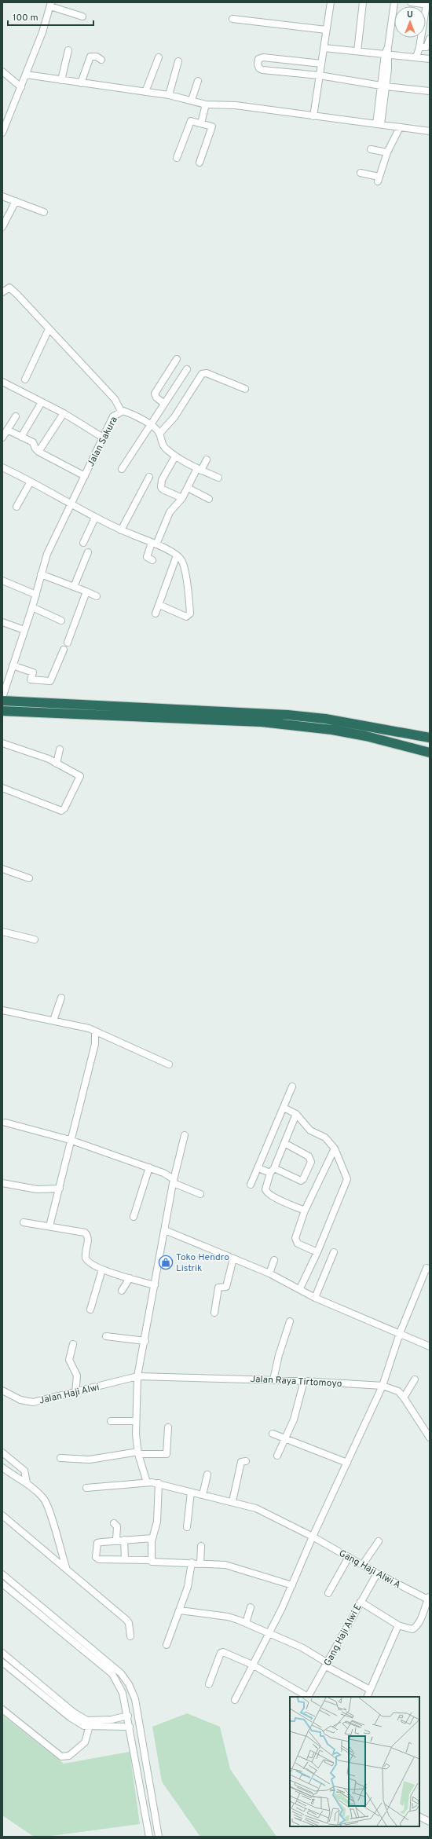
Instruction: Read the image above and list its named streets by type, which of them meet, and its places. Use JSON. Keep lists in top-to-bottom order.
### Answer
{
  "streets": {
    "street": [
      "Jalan Sakura",
      "Jalan Raya Tirtomoyo",
      "Jalan Haji Alwi",
      "Gang Haji Alwi A",
      "Gang Haji Alwi E"
    ]
  },
  "crossings": [
    ["Jalan Raya Tirtomoyo", "Jalan Haji Alwi"],
    ["Gang Haji Alwi A", "Gang Haji Alwi E"]
  ],
  "places": {
    "shop": ["Toko Hendro Listrik"]
  },
  "scale_bar": "100 m",
  "north": "top"
}
